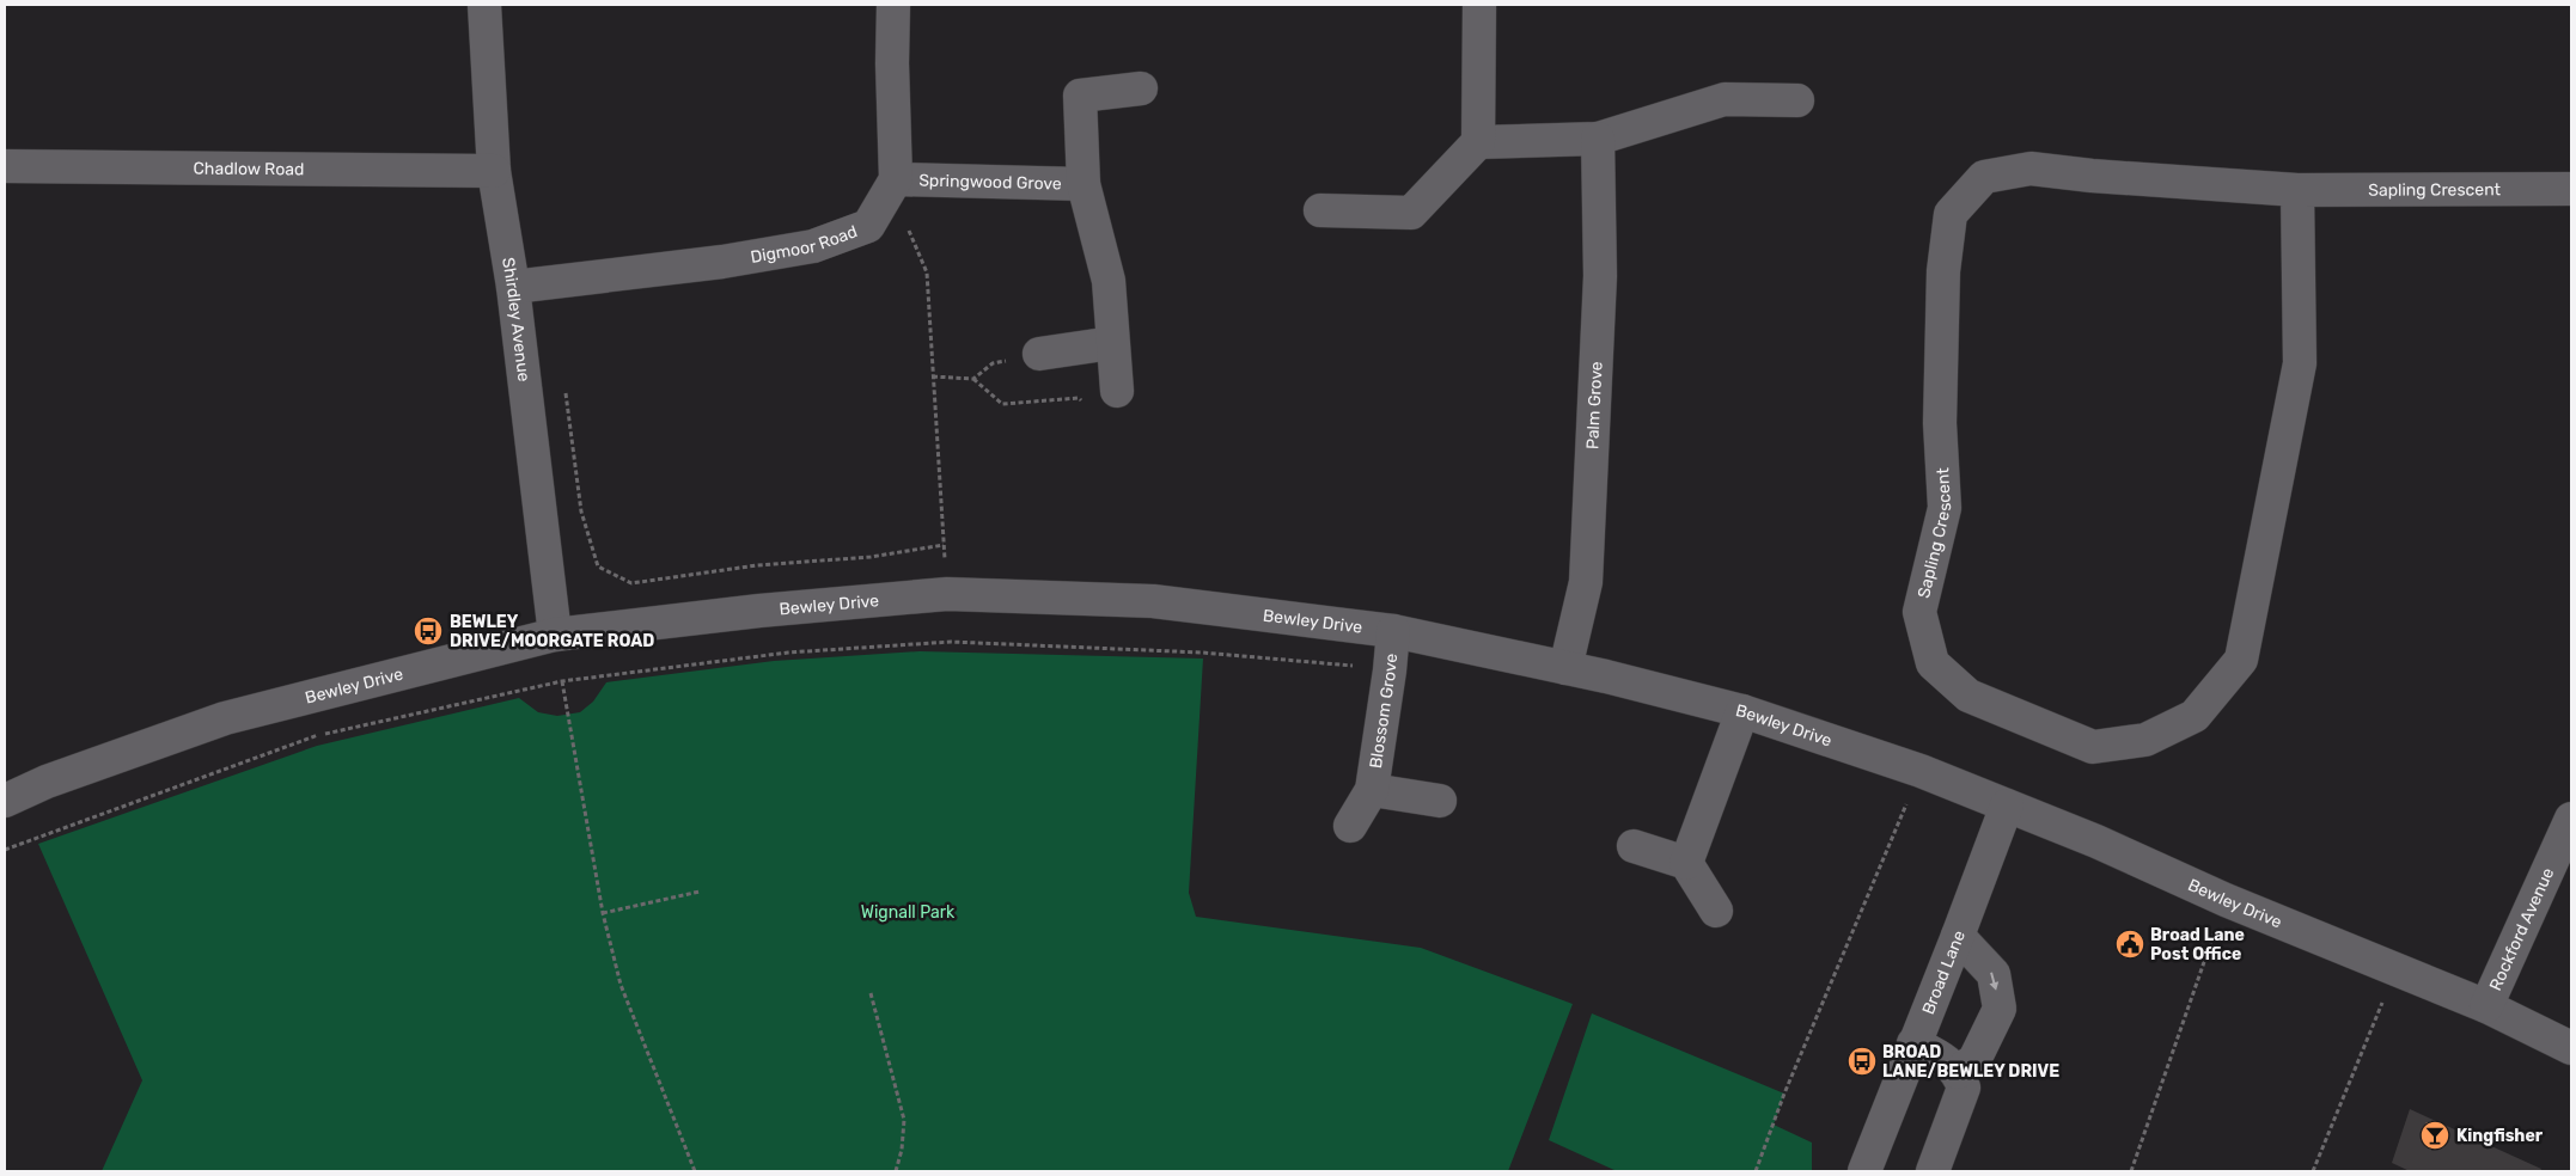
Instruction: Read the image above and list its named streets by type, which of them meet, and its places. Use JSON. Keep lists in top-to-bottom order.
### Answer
{
  "streets": {
    "street": [
      "Chadlow Road",
      "Springwood Grove",
      "Sapling Crescent",
      "Digmoor Road",
      "Shirdley Avenue",
      "Palm Grove",
      "Bewley Drive",
      "Blossom Grove",
      "Rockford Avenue",
      "Broad Lane"
    ]
  },
  "crossings": [
    ["Chadlow Road", "Shirdley Avenue"],
    ["Springwood Grove", "Digmoor Road"],
    ["Digmoor Road", "Shirdley Avenue"],
    ["Shirdley Avenue", "Bewley Drive"],
    ["Palm Grove", "Bewley Drive"],
    ["Bewley Drive", "Blossom Grove"],
    ["Bewley Drive", "Rockford Avenue"],
    ["Bewley Drive", "Broad Lane"]
  ],
  "parks": ["Wignall Park"],
  "places": {
    "bus stop": ["BEWLEY DRIVE/MOORGATE ROAD", "BROAD LANE/BEWLEY DRIVE"],
    "public building": ["Broad Lane Post Office"],
    "bar": ["Kingfisher"]
  }
}
